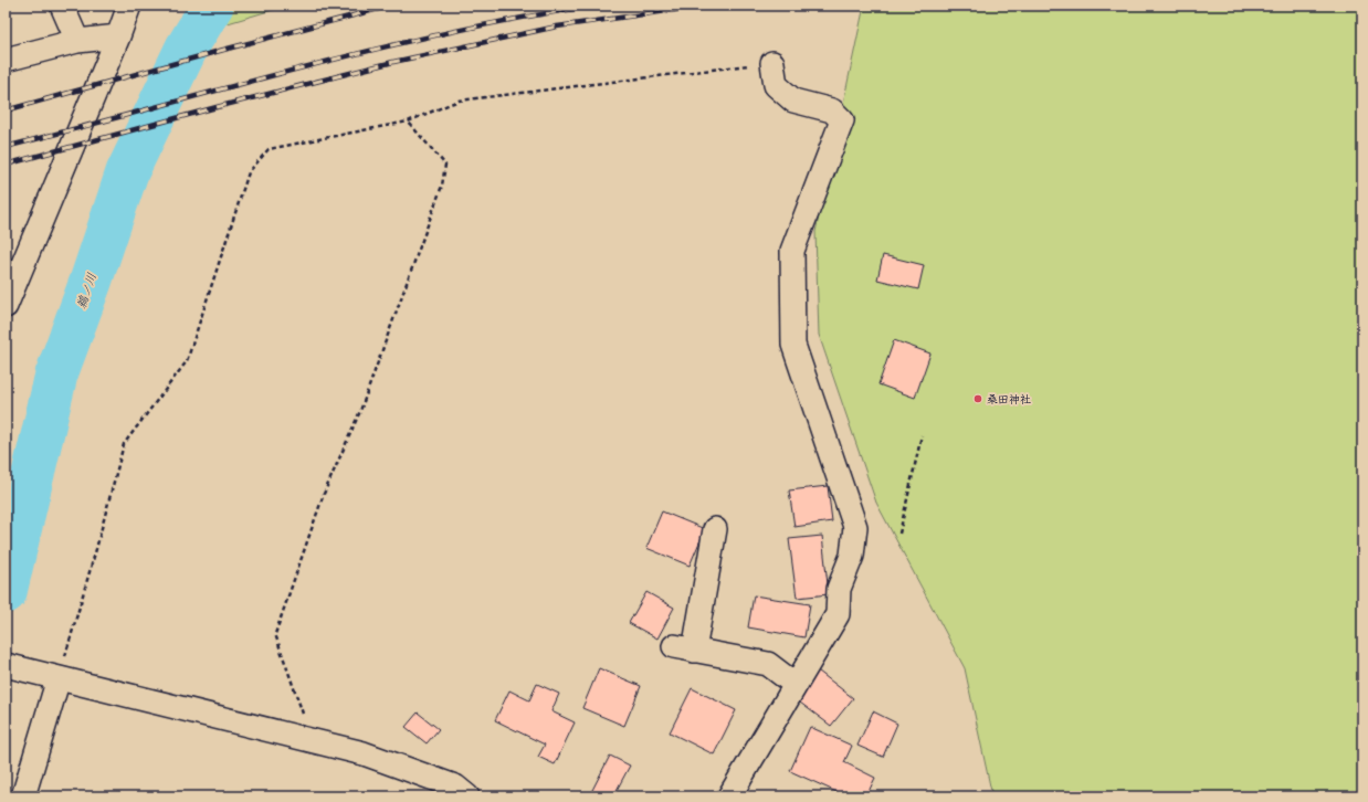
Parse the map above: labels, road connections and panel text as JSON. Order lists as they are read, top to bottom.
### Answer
{
  "water": ["鵜ノ川"],
  "places": ["桑田神社"]
}
